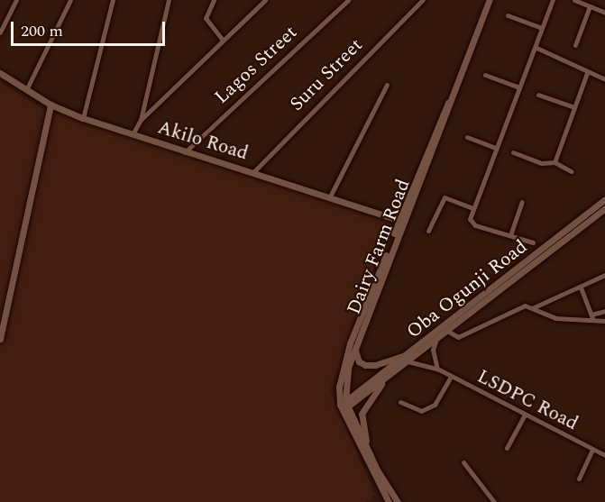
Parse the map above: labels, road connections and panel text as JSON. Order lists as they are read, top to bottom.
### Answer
{
  "streets": {
    "main road": ["Akilo Road", "Dairy Farm Road", "Oba Ogunji Road"],
    "street": ["Lagos Street", "Suru Street", "LSDPC Road"]
  },
  "crossings": [
    ["Lagos Street", "Akilo Road"],
    ["Suru Street", "Akilo Road"],
    ["Akilo Road", "Dairy Farm Road"],
    ["Dairy Farm Road", "Oba Ogunji Road"],
    ["Oba Ogunji Road", "LSDPC Road"]
  ],
  "scale_bar": "200 m"
}
